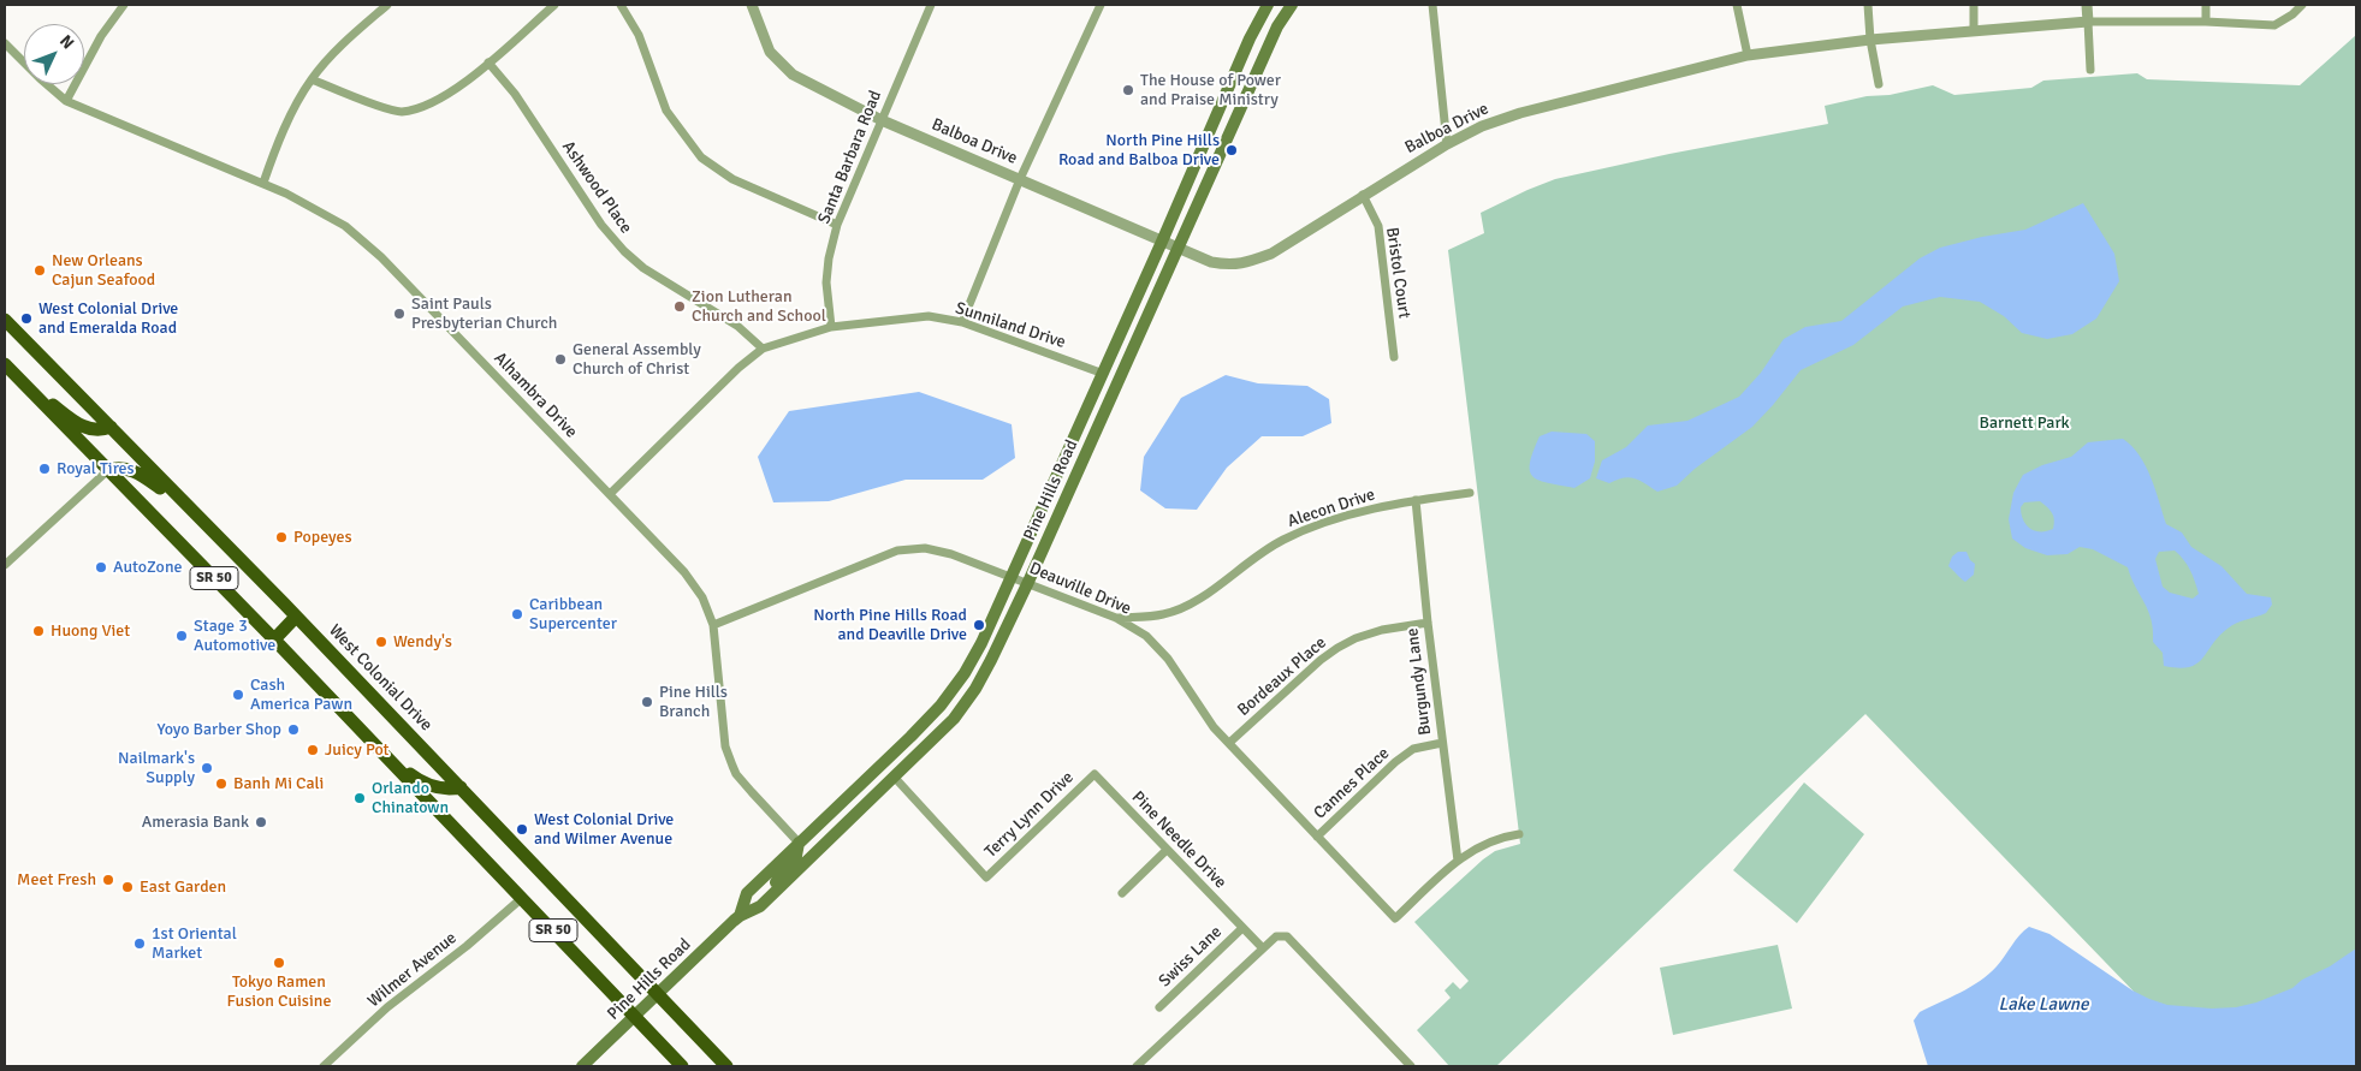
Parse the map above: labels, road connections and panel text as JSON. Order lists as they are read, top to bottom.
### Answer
{
  "streets": {
    "highway": ["SR 50", "West Colonial Drive"],
    "main road": ["Pine Hills Road"],
    "street": [
      "Balboa Drive",
      "Santa Barbara Road",
      "Ashwood Place",
      "Bristol Court",
      "Sunniland Drive",
      "Alhambra Drive",
      "Alecon Drive",
      "Deauville Drive",
      "Bordeaux Place",
      "Burgundy Lane",
      "Cannes Place",
      "Terry Lynn Drive",
      "Pine Needle Drive",
      "Swiss Lane",
      "Wilmer Avenue"
    ]
  },
  "crossings": [
    ["Balboa Drive", "Santa Barbara Road"],
    ["Balboa Drive", "Bristol Court"],
    ["Balboa Drive", "Pine Hills Road"],
    ["Santa Barbara Road", "Sunniland Drive"],
    ["Ashwood Place", "Sunniland Drive"],
    ["Sunniland Drive", "Alhambra Drive"],
    ["Sunniland Drive", "Pine Hills Road"],
    ["Alhambra Drive", "Pine Hills Road"],
    ["Alhambra Drive", "Deauville Drive"],
    ["Pine Hills Road", "SR 50"],
    ["Pine Hills Road", "Deauville Drive"],
    ["Pine Hills Road", "West Colonial Drive"],
    ["Pine Hills Road", "Terry Lynn Drive"],
    ["Alecon Drive", "Deauville Drive"],
    ["Alecon Drive", "Burgundy Lane"],
    ["SR 50", "Wilmer Avenue"],
    ["Deauville Drive", "Bordeaux Place"],
    ["Deauville Drive", "Burgundy Lane"],
    ["Deauville Drive", "Cannes Place"],
    ["Bordeaux Place", "Burgundy Lane"],
    ["Burgundy Lane", "Cannes Place"],
    ["Terry Lynn Drive", "Pine Needle Drive"],
    ["Pine Needle Drive", "Swiss Lane"]
  ],
  "water": ["Lake Lawne"],
  "parks": ["Barnett Park"],
  "places": [
    "The House of Power and Praise Ministry",
    "North Pine Hills Road and Balboa Drive",
    "New Orleans Cajun Seafood",
    "Zion Lutheran Church and School",
    "Saint Pauls Presbyterian Church",
    "West Colonial Drive and Emeralda Road",
    "General Assembly Church of Christ",
    "Royal Tires",
    "Popeyes",
    "AutoZone",
    "Caribbean Supercenter",
    "North Pine Hills Road and Deaville Drive",
    "Huong Viet",
    "Stage 3 Automotive",
    "Wendy's",
    "Cash America Pawn",
    "Pine Hills Branch",
    "Yoyo Barber Shop",
    "Juicy Pot",
    "Nailmark's Supply",
    "Banh Mi Cali",
    "Orlando Chinatown",
    "Amerasia Bank",
    "West Colonial Drive and Wilmer Avenue",
    "Meet Fresh",
    "East Garden",
    "1st Oriental Market",
    "Tokyo Ramen Fusion Cuisine"
  ],
  "north": "top right"
}
